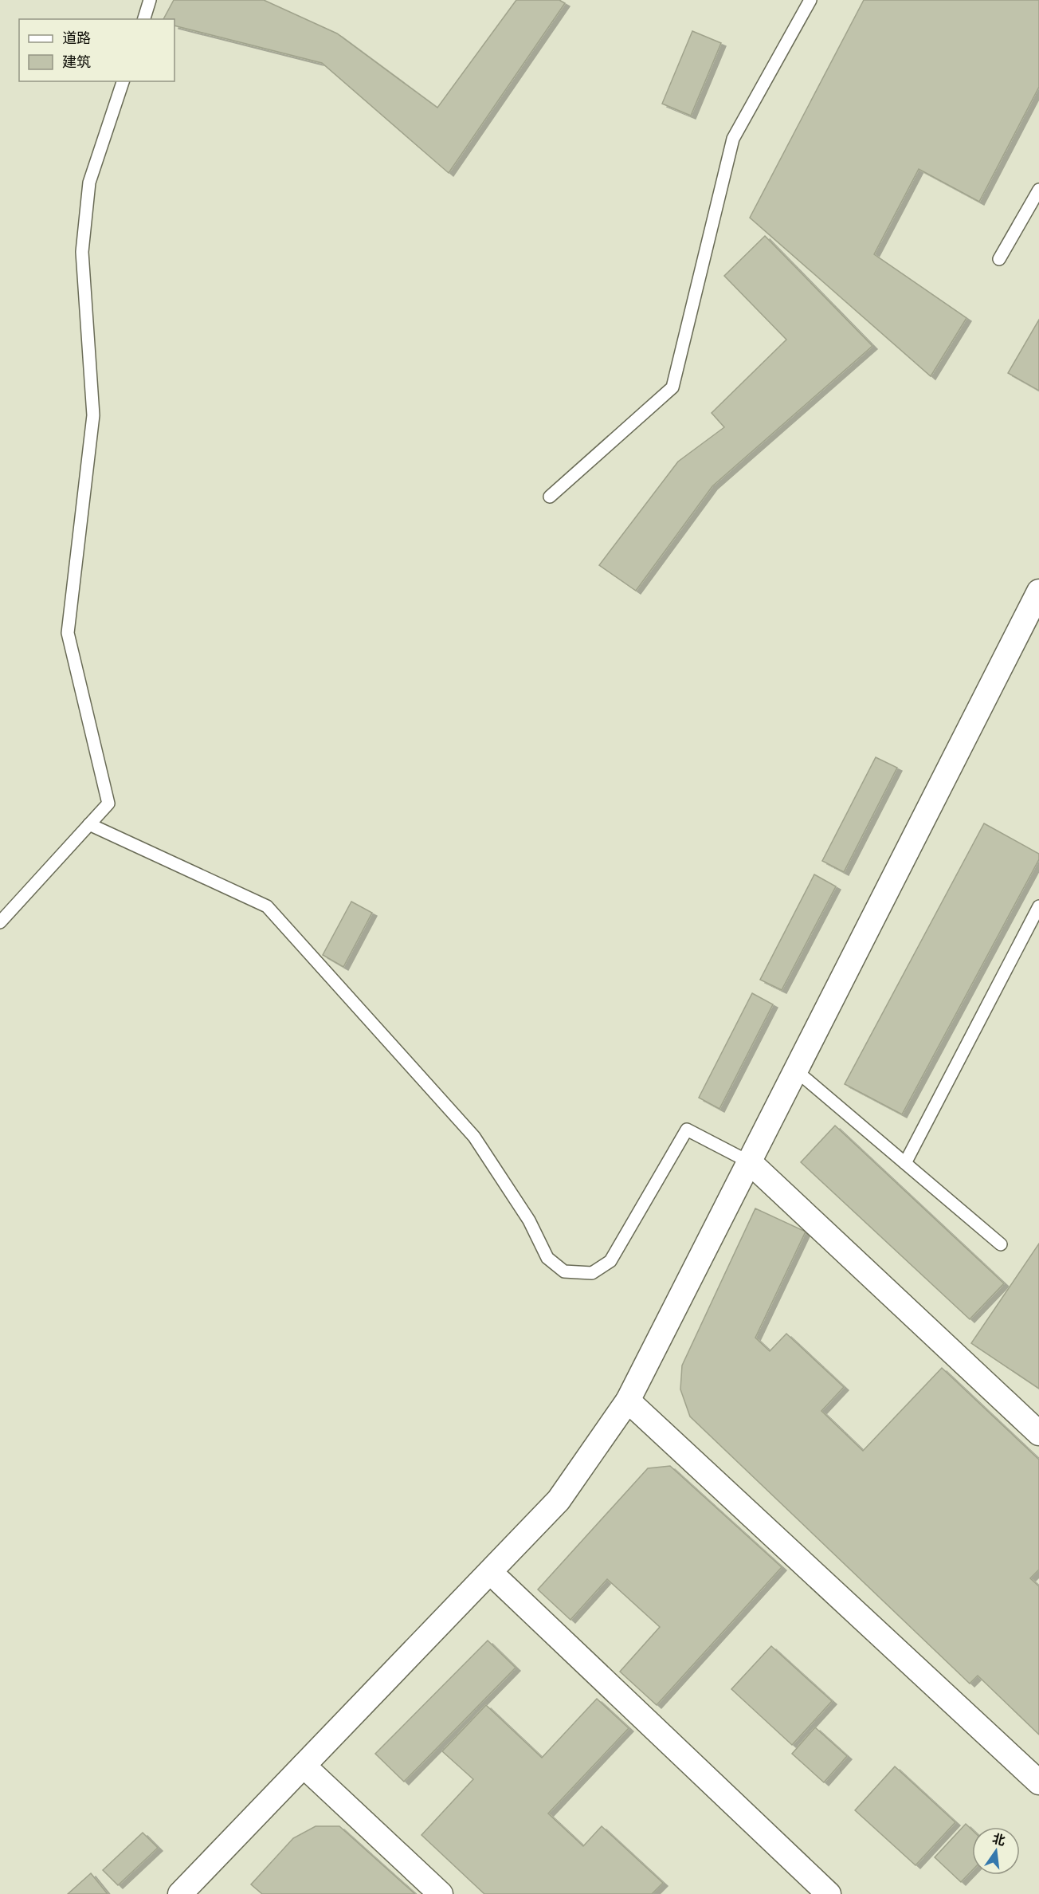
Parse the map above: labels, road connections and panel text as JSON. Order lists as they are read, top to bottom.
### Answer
{
  "legend": ["道路", "建筑"],
  "north": "top"
}
